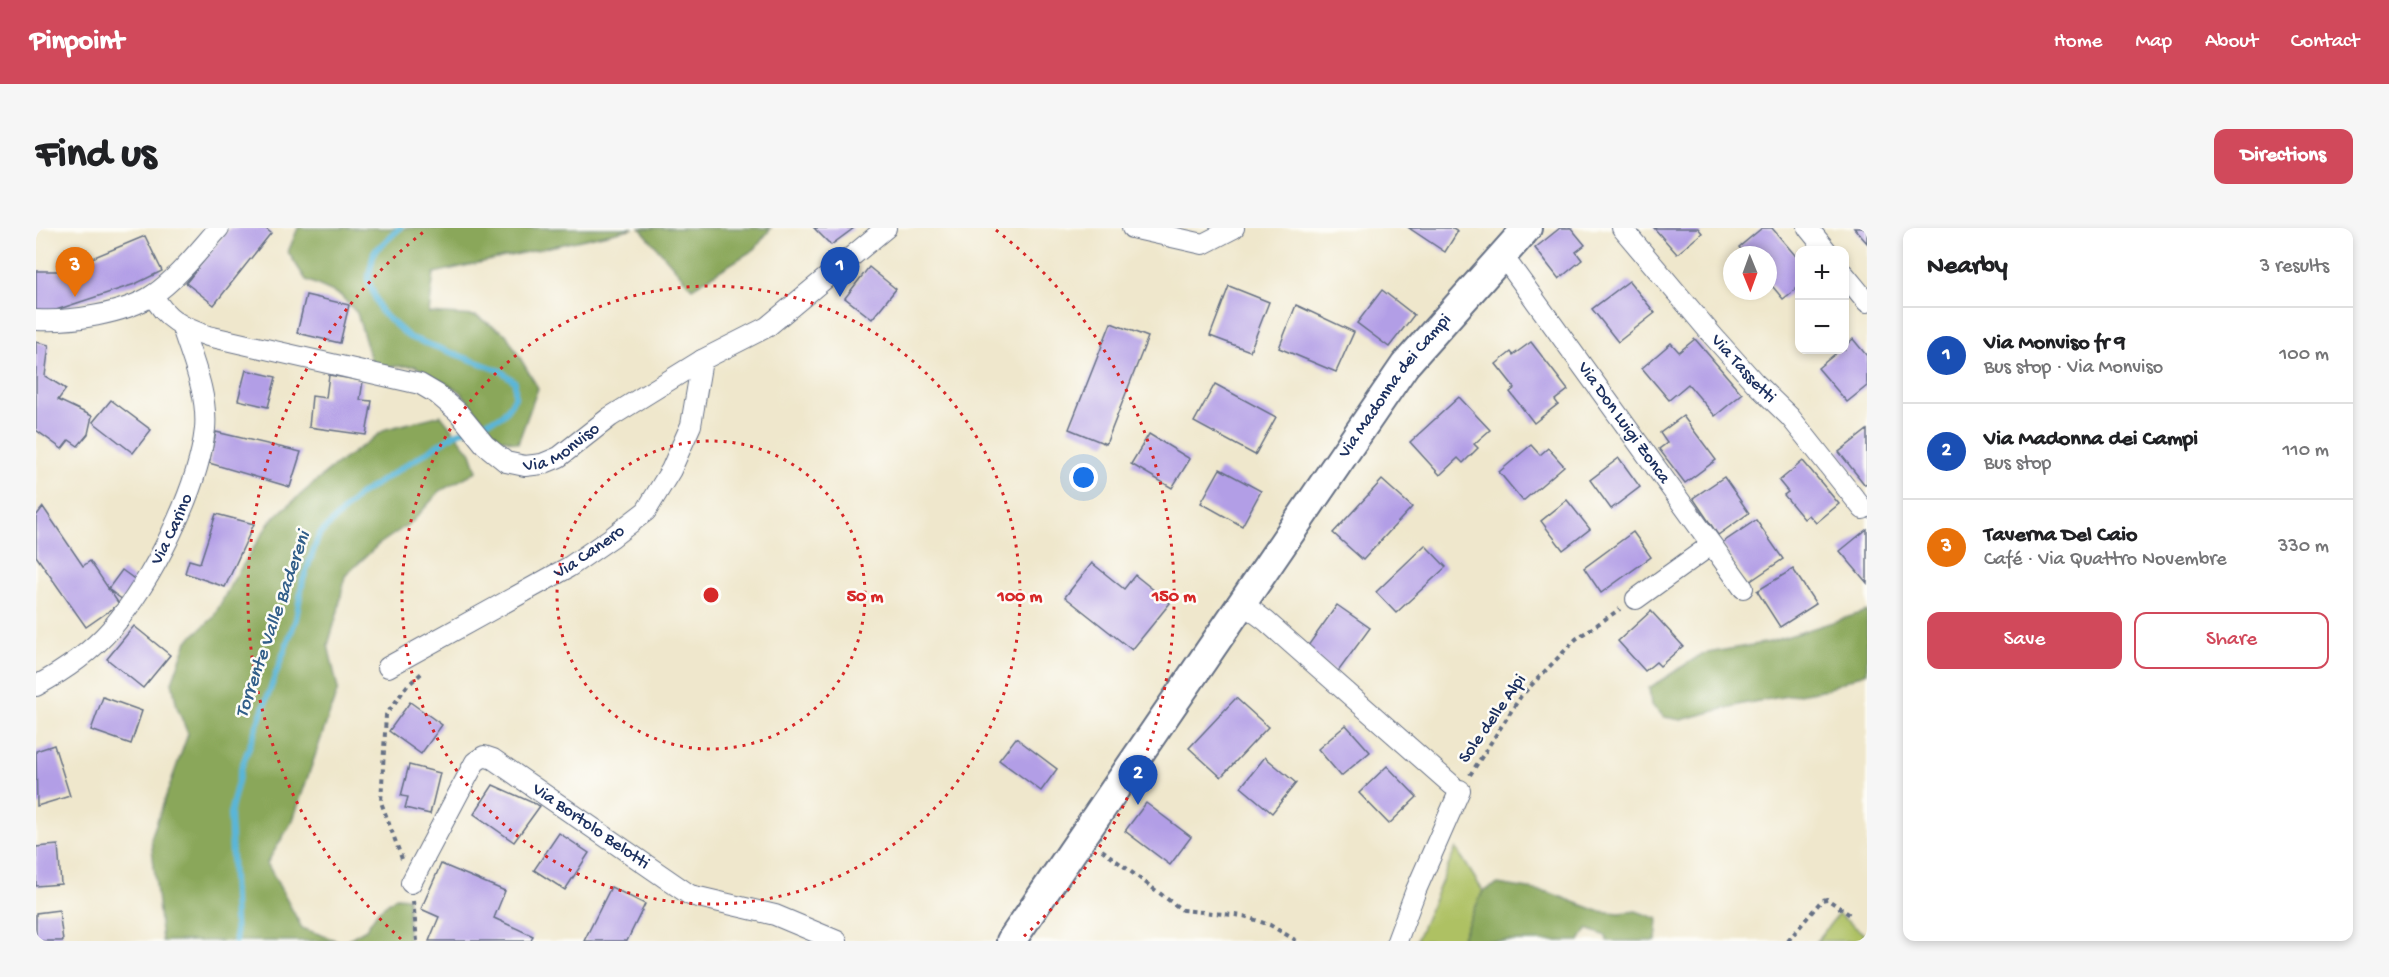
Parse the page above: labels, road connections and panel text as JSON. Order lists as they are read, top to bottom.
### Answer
{
  "streets": {
    "street": [
      "Via Tassetti",
      "Via Madonna dei Campi",
      "Via Don Luigi Zonca",
      "Via Monviso",
      "Via Carino",
      "Via Canero",
      "Via Bortolo Belotti"
    ],
    "path": ["Sole delle Alpi"]
  },
  "crossings": [
    ["Via Madonna dei Campi", "Via Don Luigi Zonca"],
    ["Via Monviso", "Via Carino"],
    ["Via Monviso", "Via Canero"]
  ],
  "water": ["Torrente Valle Badereni"],
  "north": "bottom",
  "page": {
    "header": "Pinpoint",
    "nav": [
      "Home",
      "Map",
      "About",
      "Contact"
    ],
    "buttons": [
      "Directions",
      ["Save", "Share"]
    ],
    "title": "Find us",
    "heading": ["Nearby", "3 results"],
    "map_buttons": ["+", "−"],
    "pins": ["1", "3", "2"],
    "list": [
      {
        "mark": "1",
        "name": "Via Monviso fr 9",
        "note": "Bus stop · Via Monviso",
        "value": "100 m"
      },
      {
        "mark": "2",
        "name": "Via Madonna dei Campi",
        "note": "Bus stop",
        "value": "110 m"
      },
      {
        "mark": "3",
        "name": "Taverna Del Caio",
        "note": "Café · Via Quattro Novembre",
        "value": "330 m"
      }
    ]
  },
  "rings": ["50 m", "100 m", "150 m"]
}
